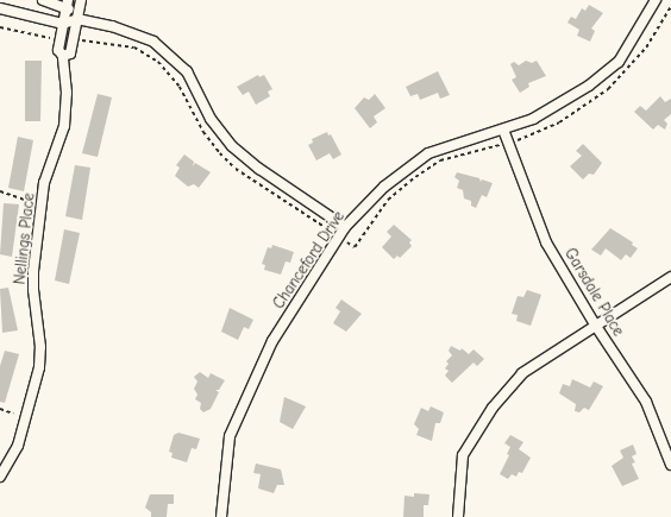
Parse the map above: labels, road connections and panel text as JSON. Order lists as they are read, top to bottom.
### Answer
{
  "streets": {
    "street": ["Nellings Place", "Chanceford Drive", "Garsdale Place"]
  },
  "crossings": [
    ["Chanceford Drive", "Garsdale Place"]
  ]
}
